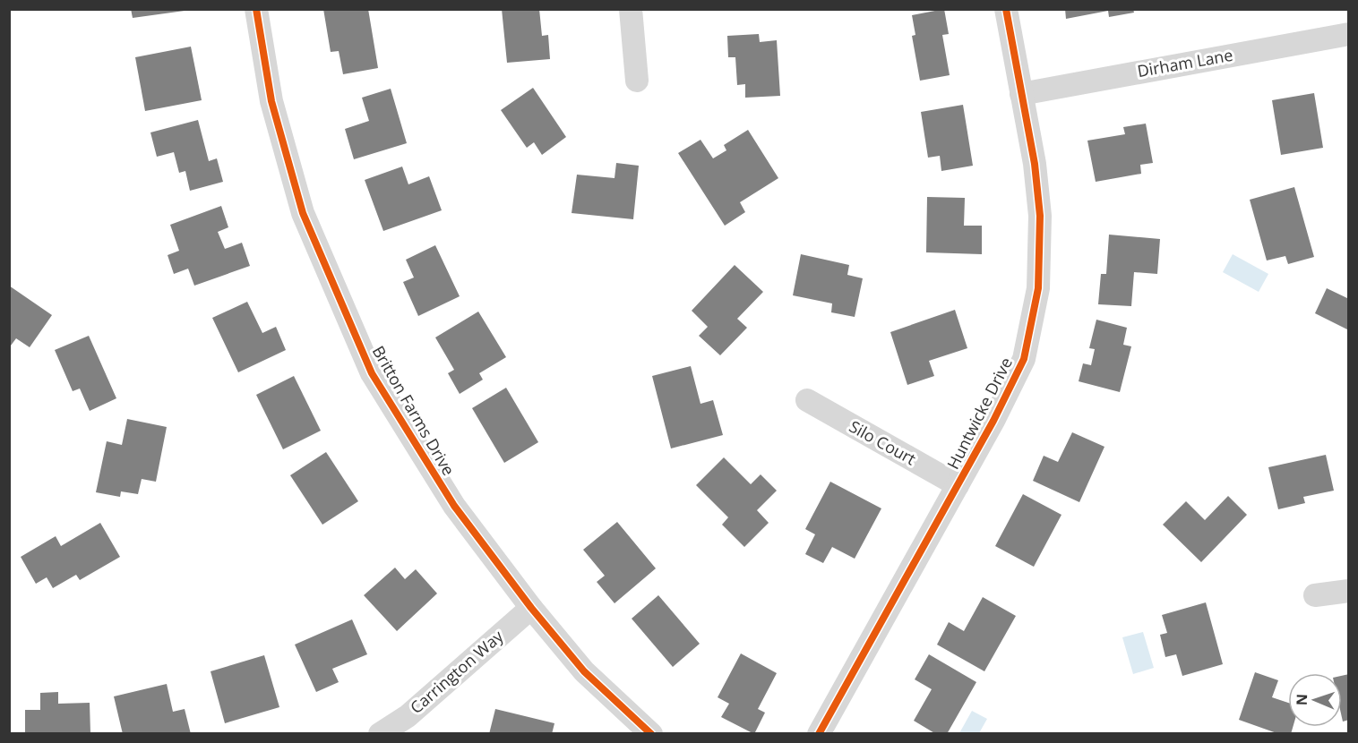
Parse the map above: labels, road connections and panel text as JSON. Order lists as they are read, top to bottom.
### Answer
{
  "streets": {
    "street": [
      "Dirham Lane",
      "Britton Farms Drive",
      "Huntwicke Drive",
      "Silo Court",
      "Carrington Way"
    ]
  },
  "crossings": [
    ["Dirham Lane", "Huntwicke Drive"],
    ["Britton Farms Drive", "Carrington Way"],
    ["Huntwicke Drive", "Silo Court"]
  ],
  "north": "left"
}
